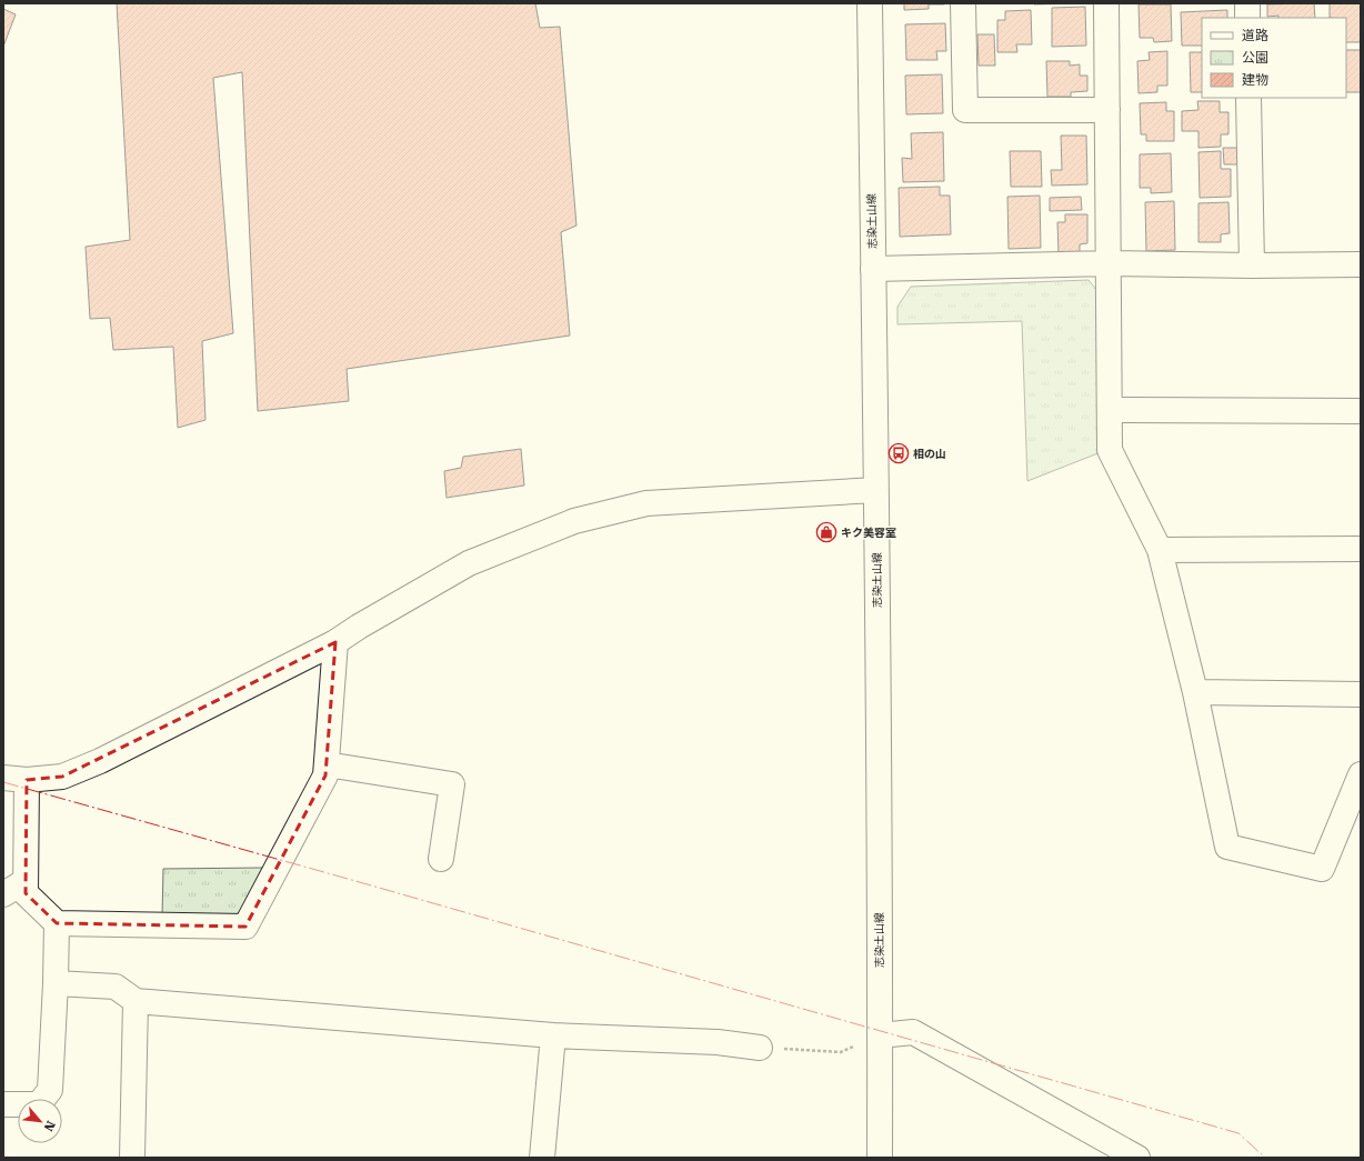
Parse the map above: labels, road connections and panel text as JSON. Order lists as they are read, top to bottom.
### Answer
{
  "streets": {
    "street": ["志染土山線"]
  },
  "places": {
    "bus stop": ["相の山"],
    "shop": ["キク美容室"]
  },
  "legend": ["道路", "公園", "建物"],
  "north": "bottom right"
}
